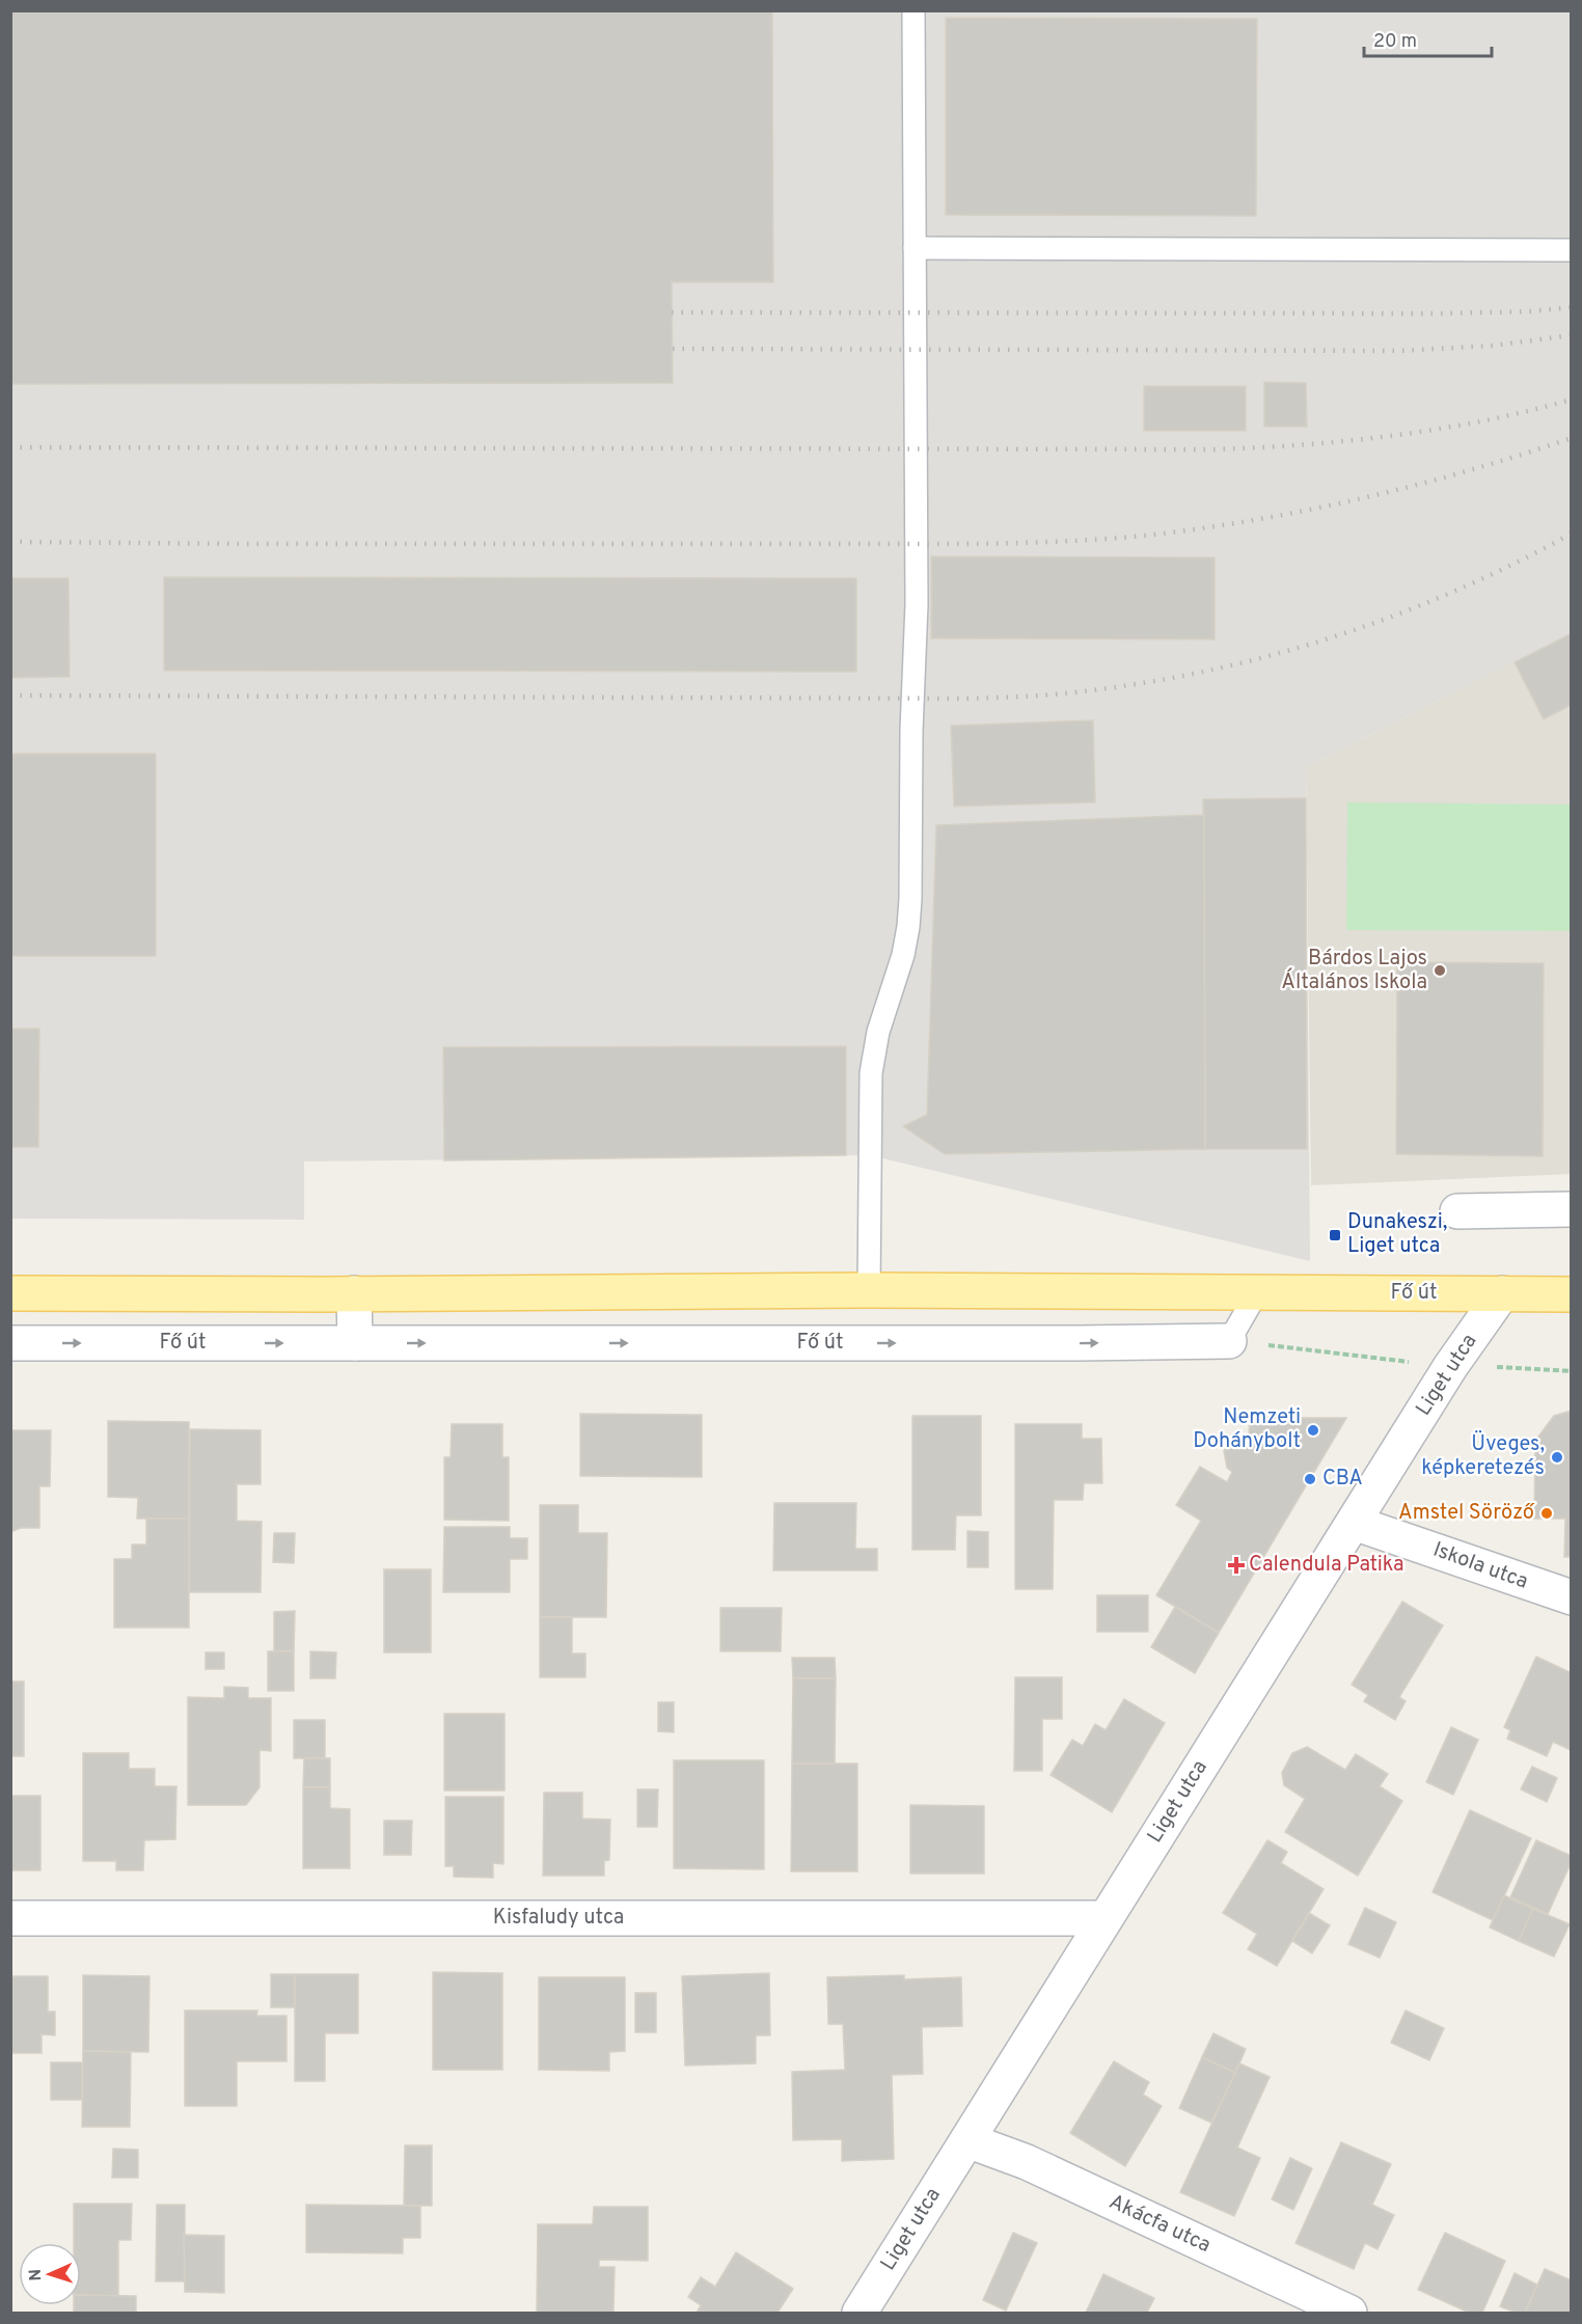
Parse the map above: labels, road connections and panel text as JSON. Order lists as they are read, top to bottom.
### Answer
{
  "streets": {
    "main road": ["Fő út"],
    "street": [
      "Liget utca",
      "Iskola utca",
      "Kisfaludy utca",
      "Akácfa utca"
    ]
  },
  "crossings": [
    ["Fő út", "Liget utca"],
    ["Liget utca", "Iskola utca"],
    ["Liget utca", "Kisfaludy utca"],
    ["Liget utca", "Akácfa utca"]
  ],
  "places": {
    "other": [
      "Bárdos Lajos Általános Iskola",
      "Nemzeti Dohánybolt",
      "Üveges, képkeretezés",
      "CBA",
      "Amstel Söröző"
    ],
    "transit": ["Dunakeszi, Liget utca"],
    "health": ["Calendula Patika"]
  },
  "scale_bar": "20 m",
  "north": "left"
}
